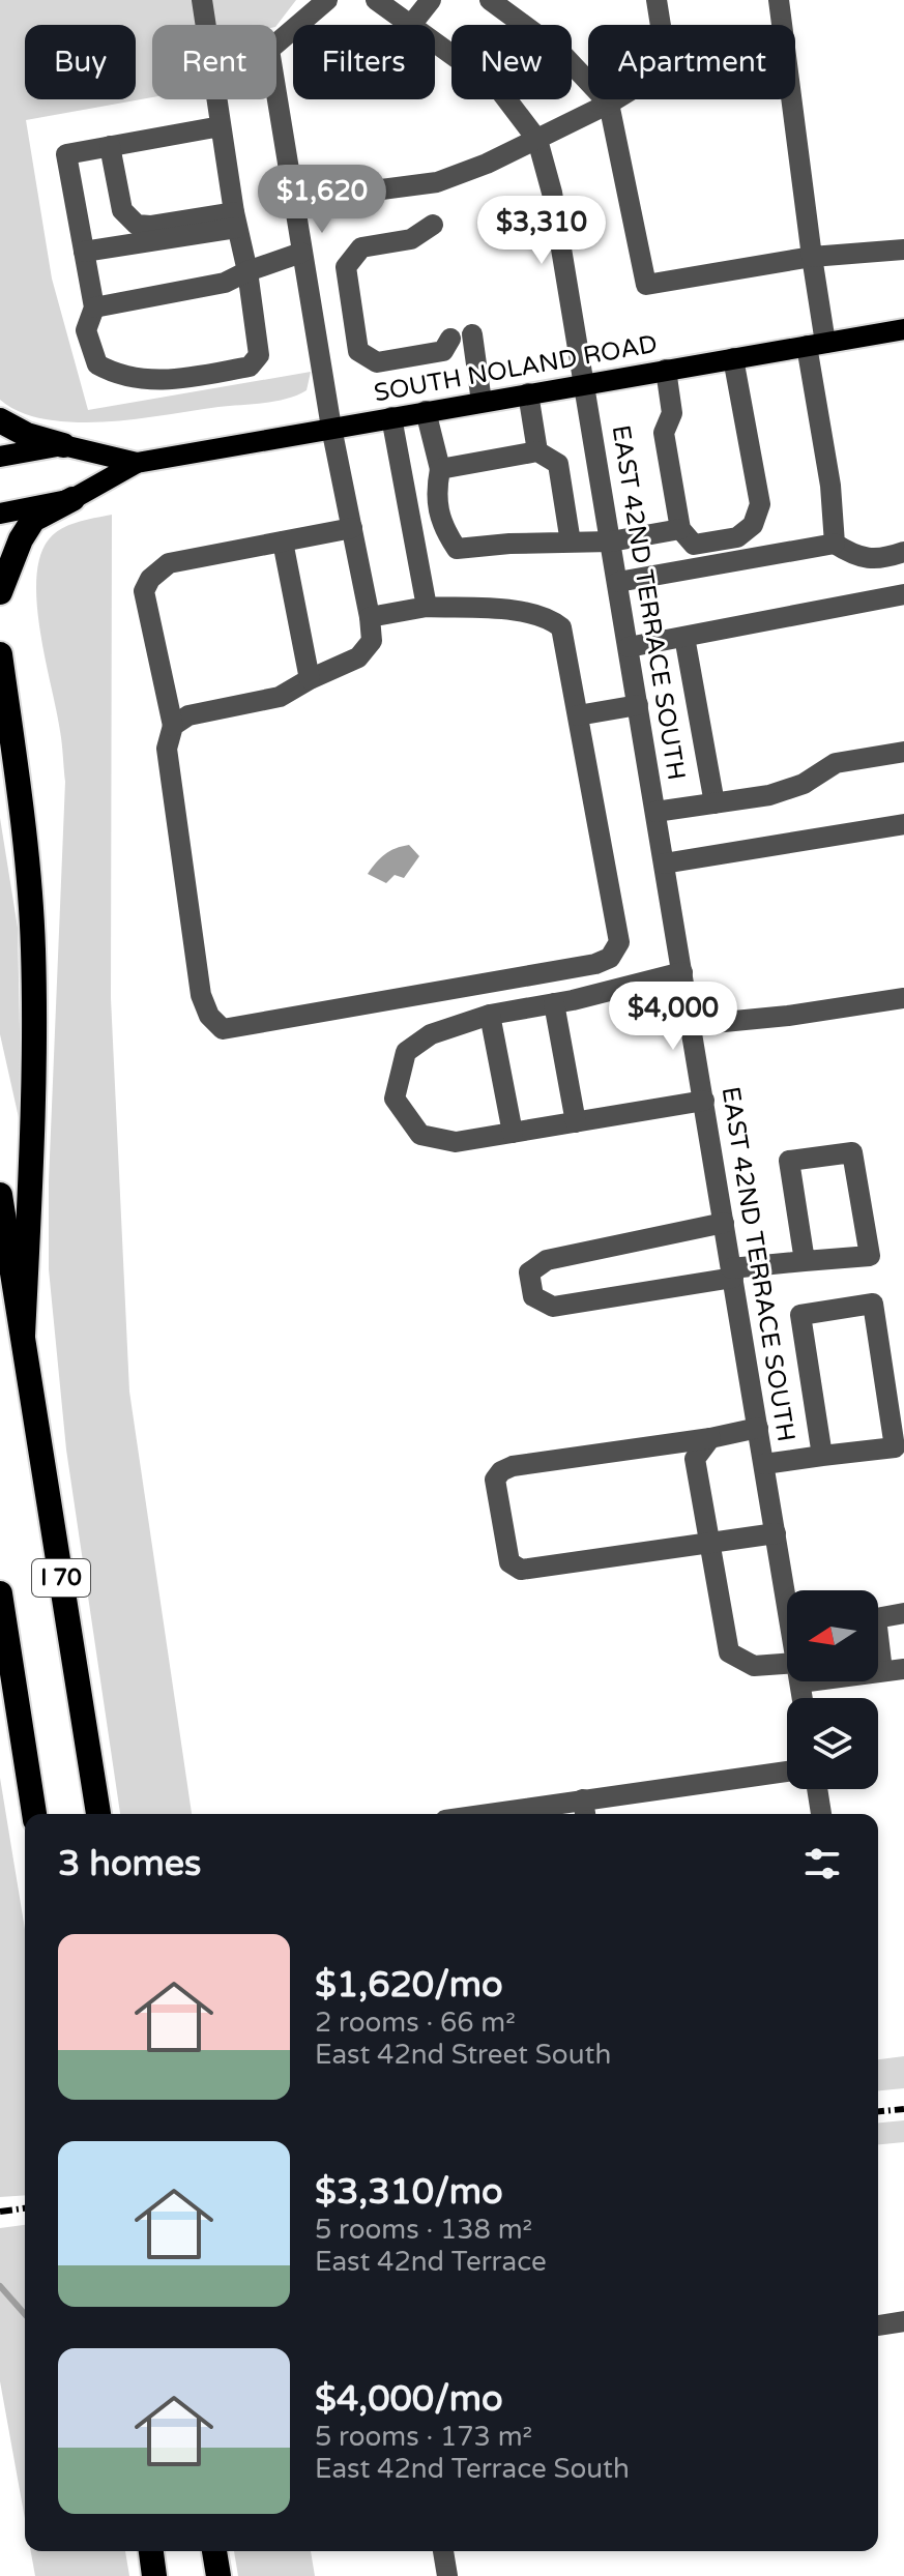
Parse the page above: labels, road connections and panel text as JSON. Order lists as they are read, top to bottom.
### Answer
{
  "streets": {
    "highway": ["I 70"],
    "main road": ["SOUTH NOLAND ROAD"],
    "street": ["EAST 42ND TERRACE SOUTH"]
  },
  "crossings": [
    ["SOUTH NOLAND ROAD", "EAST 42ND TERRACE SOUTH"]
  ],
  "north": "left",
  "page": {
    "chip": [
      "Buy",
      "Rent",
      "Filters",
      "New",
      "Apartment"
    ],
    "price": ["$1,620", "$3,310", "$4,000"],
    "heading": "3 homes",
    "list": [
      {
        "name": "$1,620/mo",
        "note": "2 rooms · 66 m² · East 42nd Street South"
      },
      {
        "name": "$3,310/mo",
        "note": "5 rooms · 138 m² · East 42nd Terrace"
      },
      {
        "name": "$4,000/mo",
        "note": "5 rooms · 173 m² · East 42nd Terrace South"
      }
    ]
  }
}
